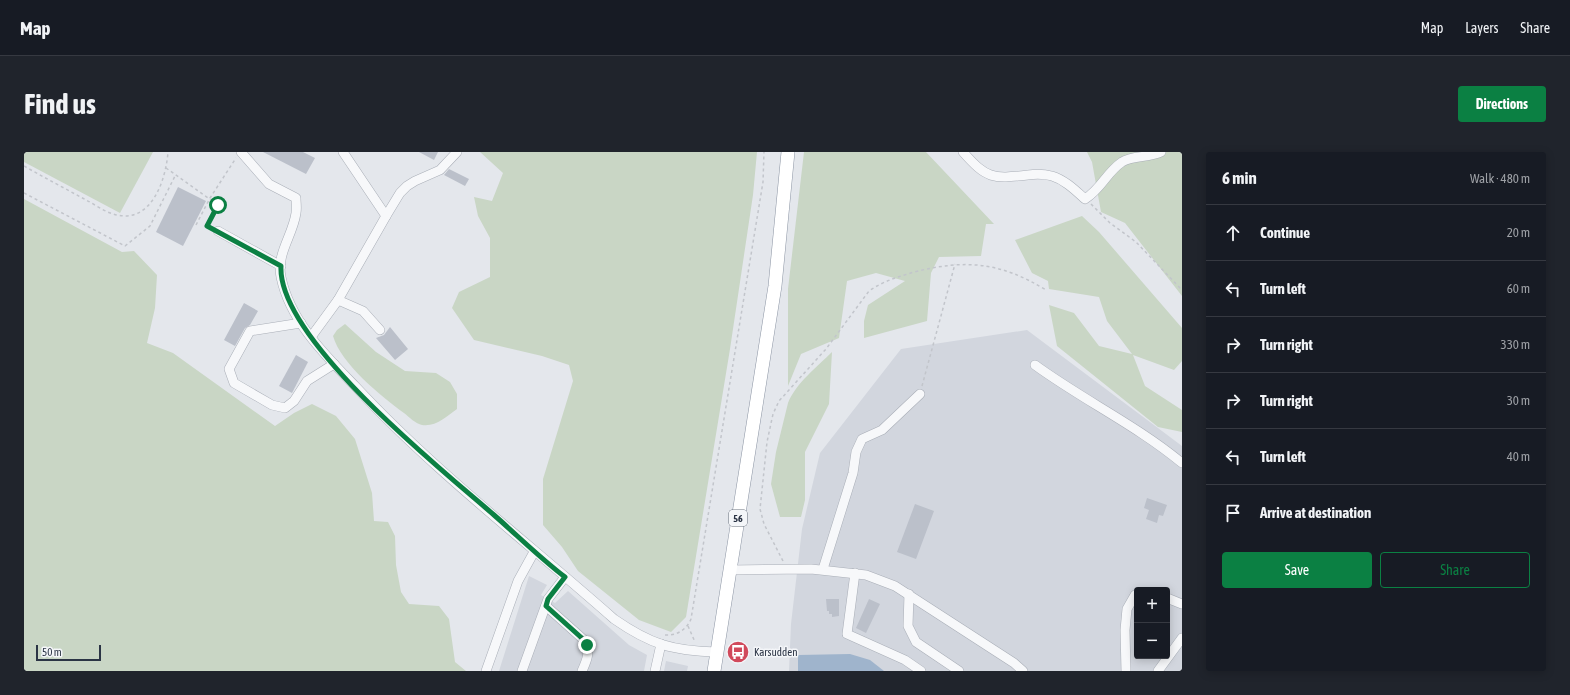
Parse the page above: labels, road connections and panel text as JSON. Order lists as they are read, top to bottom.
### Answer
{
  "streets": {
    "highway": ["56"]
  },
  "places": {
    "bus stop": ["Karsudden"]
  },
  "scale_bar": "50 m",
  "page": {
    "header": "Map",
    "nav": ["Map", "Layers", "Share"],
    "buttons": [
      "Directions",
      ["Save", "Share"]
    ],
    "title": "Find us",
    "heading": ["6 min", "Walk · 480 m"],
    "list": [
      ["Continue", "20 m"],
      ["Turn left", "60 m"],
      ["Turn right", "330 m"],
      ["Turn right", "30 m"],
      ["Turn left", "40 m"],
      "Arrive at destination"
    ],
    "map_buttons": ["+", "−"],
    "scale": "50 m"
  }
}
